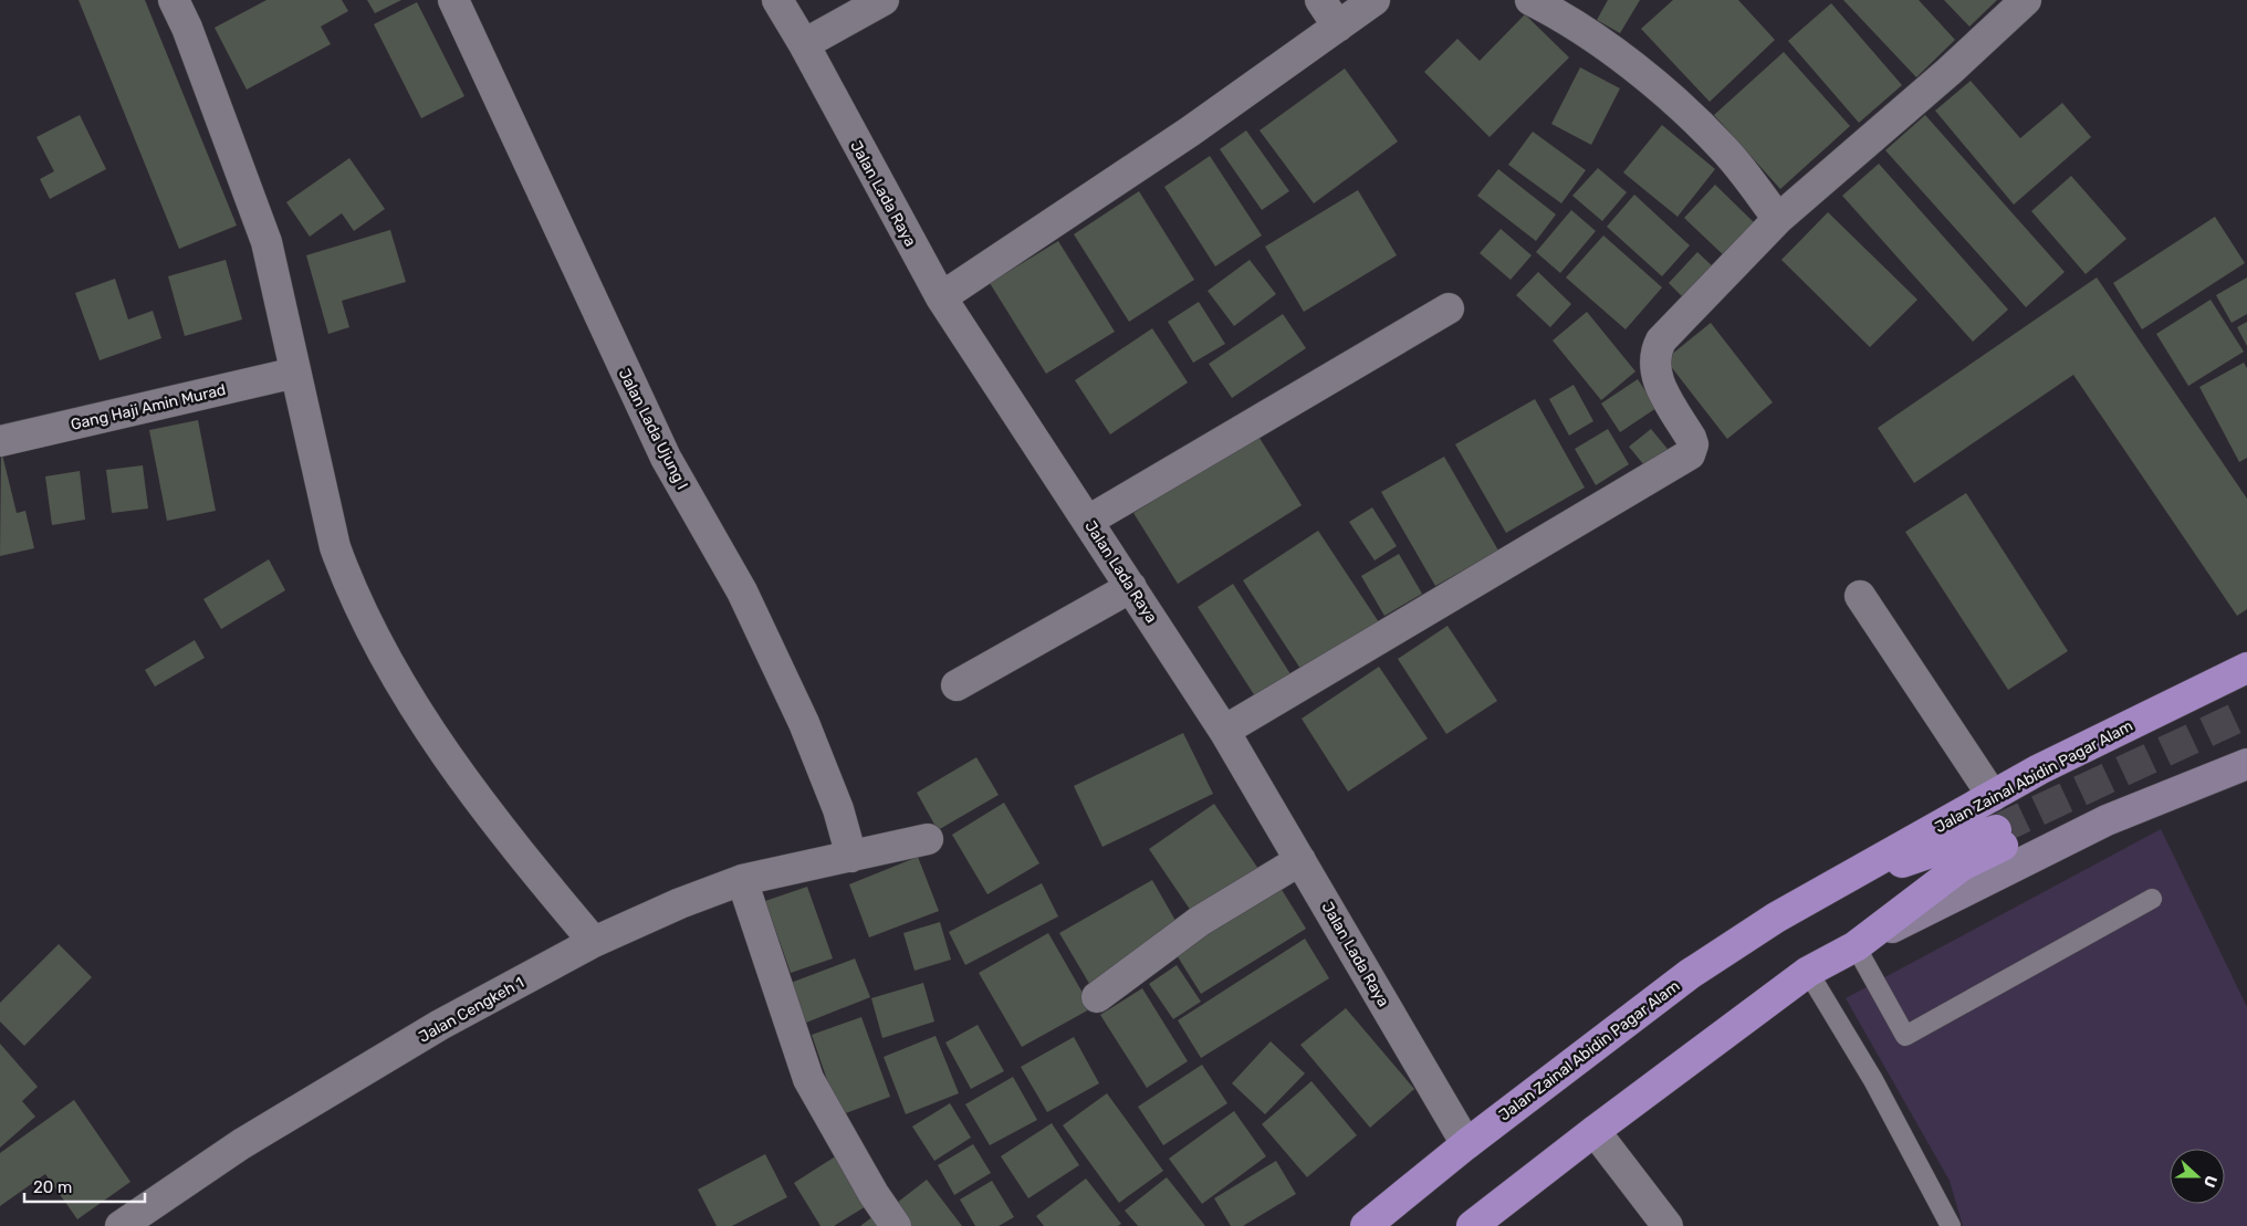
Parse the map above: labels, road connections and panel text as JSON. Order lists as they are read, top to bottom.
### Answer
{
  "streets": {
    "highway": ["Jalan Zainal Abidin Pagar Alam"],
    "street": [
      "Jalan Lada Raya",
      "Gang Haji Amin Murad",
      "Jalan Lada Ujung I",
      "Jalan Cengkeh 1"
    ]
  },
  "crossings": [
    ["Jalan Lada Raya", "Jalan Zainal Abidin Pagar Alam"],
    ["Jalan Lada Ujung I", "Jalan Cengkeh 1"]
  ],
  "scale_bar": "20 m",
  "north": "right"
}
